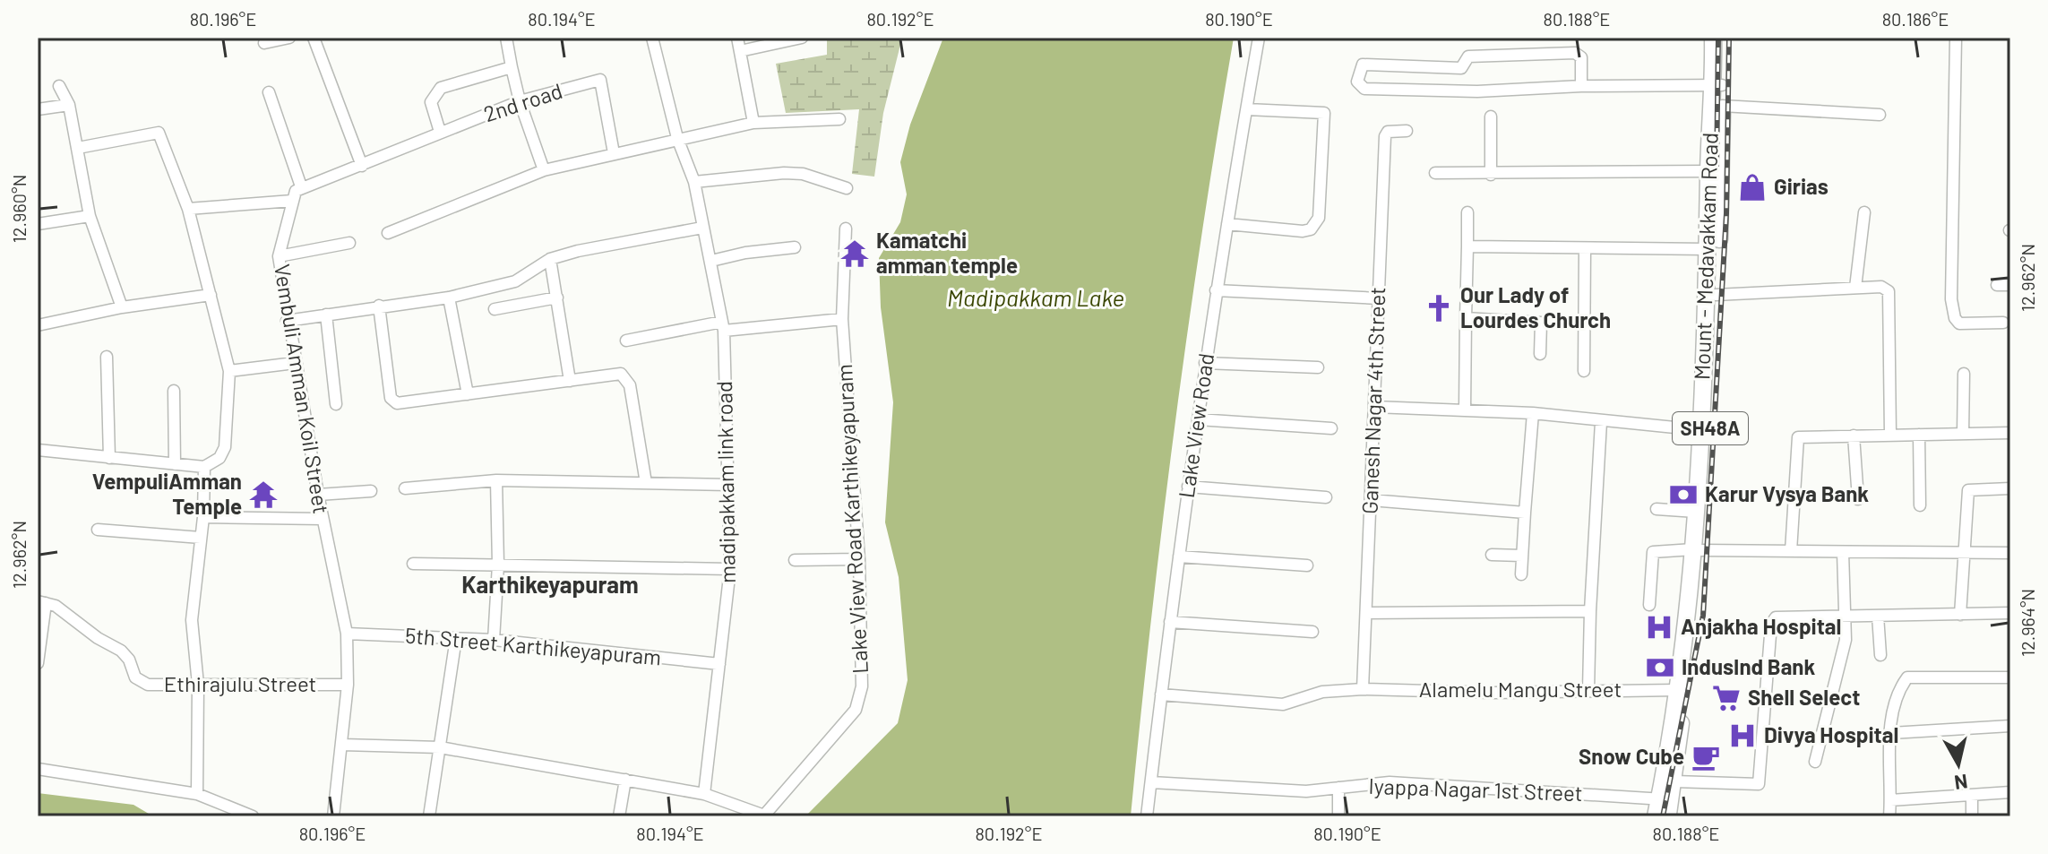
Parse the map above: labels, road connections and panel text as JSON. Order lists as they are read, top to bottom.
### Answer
{
  "streets": {
    "main road": ["Mount - Medavakkam Road", "SH48A"],
    "street": [
      "2nd road",
      "Vembuli Amman Koil Street",
      "Ganesh Nagar 4th Street",
      "Lake View Road",
      "madipakkam link road",
      "Lake View Road Karthikeyapuram",
      "5th Street Karthikeyapuram",
      "Ethirajulu Street",
      "Alamelu Mangu Street",
      "Iyappa Nagar 1st Street"
    ]
  },
  "crossings": [
    ["Mount - Medavakkam Road", "Alamelu Mangu Street"],
    ["Mount - Medavakkam Road", "Iyappa Nagar 1st Street"],
    ["Vembuli Amman Koil Street", "5th Street Karthikeyapuram"],
    ["Vembuli Amman Koil Street", "Ethirajulu Street"],
    ["Ganesh Nagar 4th Street", "Alamelu Mangu Street"],
    ["Lake View Road", "Alamelu Mangu Street"],
    ["Lake View Road", "Iyappa Nagar 1st Street"],
    ["madipakkam link road", "5th Street Karthikeyapuram"]
  ],
  "districts": ["Karthikeyapuram"],
  "water": ["Madipakkam Lake"],
  "places": {
    "shop": ["Girias"],
    "temple": ["Kamatchi amman temple", "VempuliAmman Temple"],
    "church": ["Our Lady of Lourdes Church"],
    "bank": ["Karur Vysya Bank", "IndusInd Bank"],
    "hospital": ["Anjakha Hospital", "Divya Hospital"],
    "supermarket": ["Shell Select"],
    "cafe": ["Snow Cube"]
  },
  "north": "bottom",
  "coordinates": [
    "80.196°E",
    "80.194°E",
    "80.192°E",
    "80.190°E",
    "80.188°E",
    "80.186°E",
    "12.960°N",
    "12.962°N",
    "12.964°N"
  ]
}
